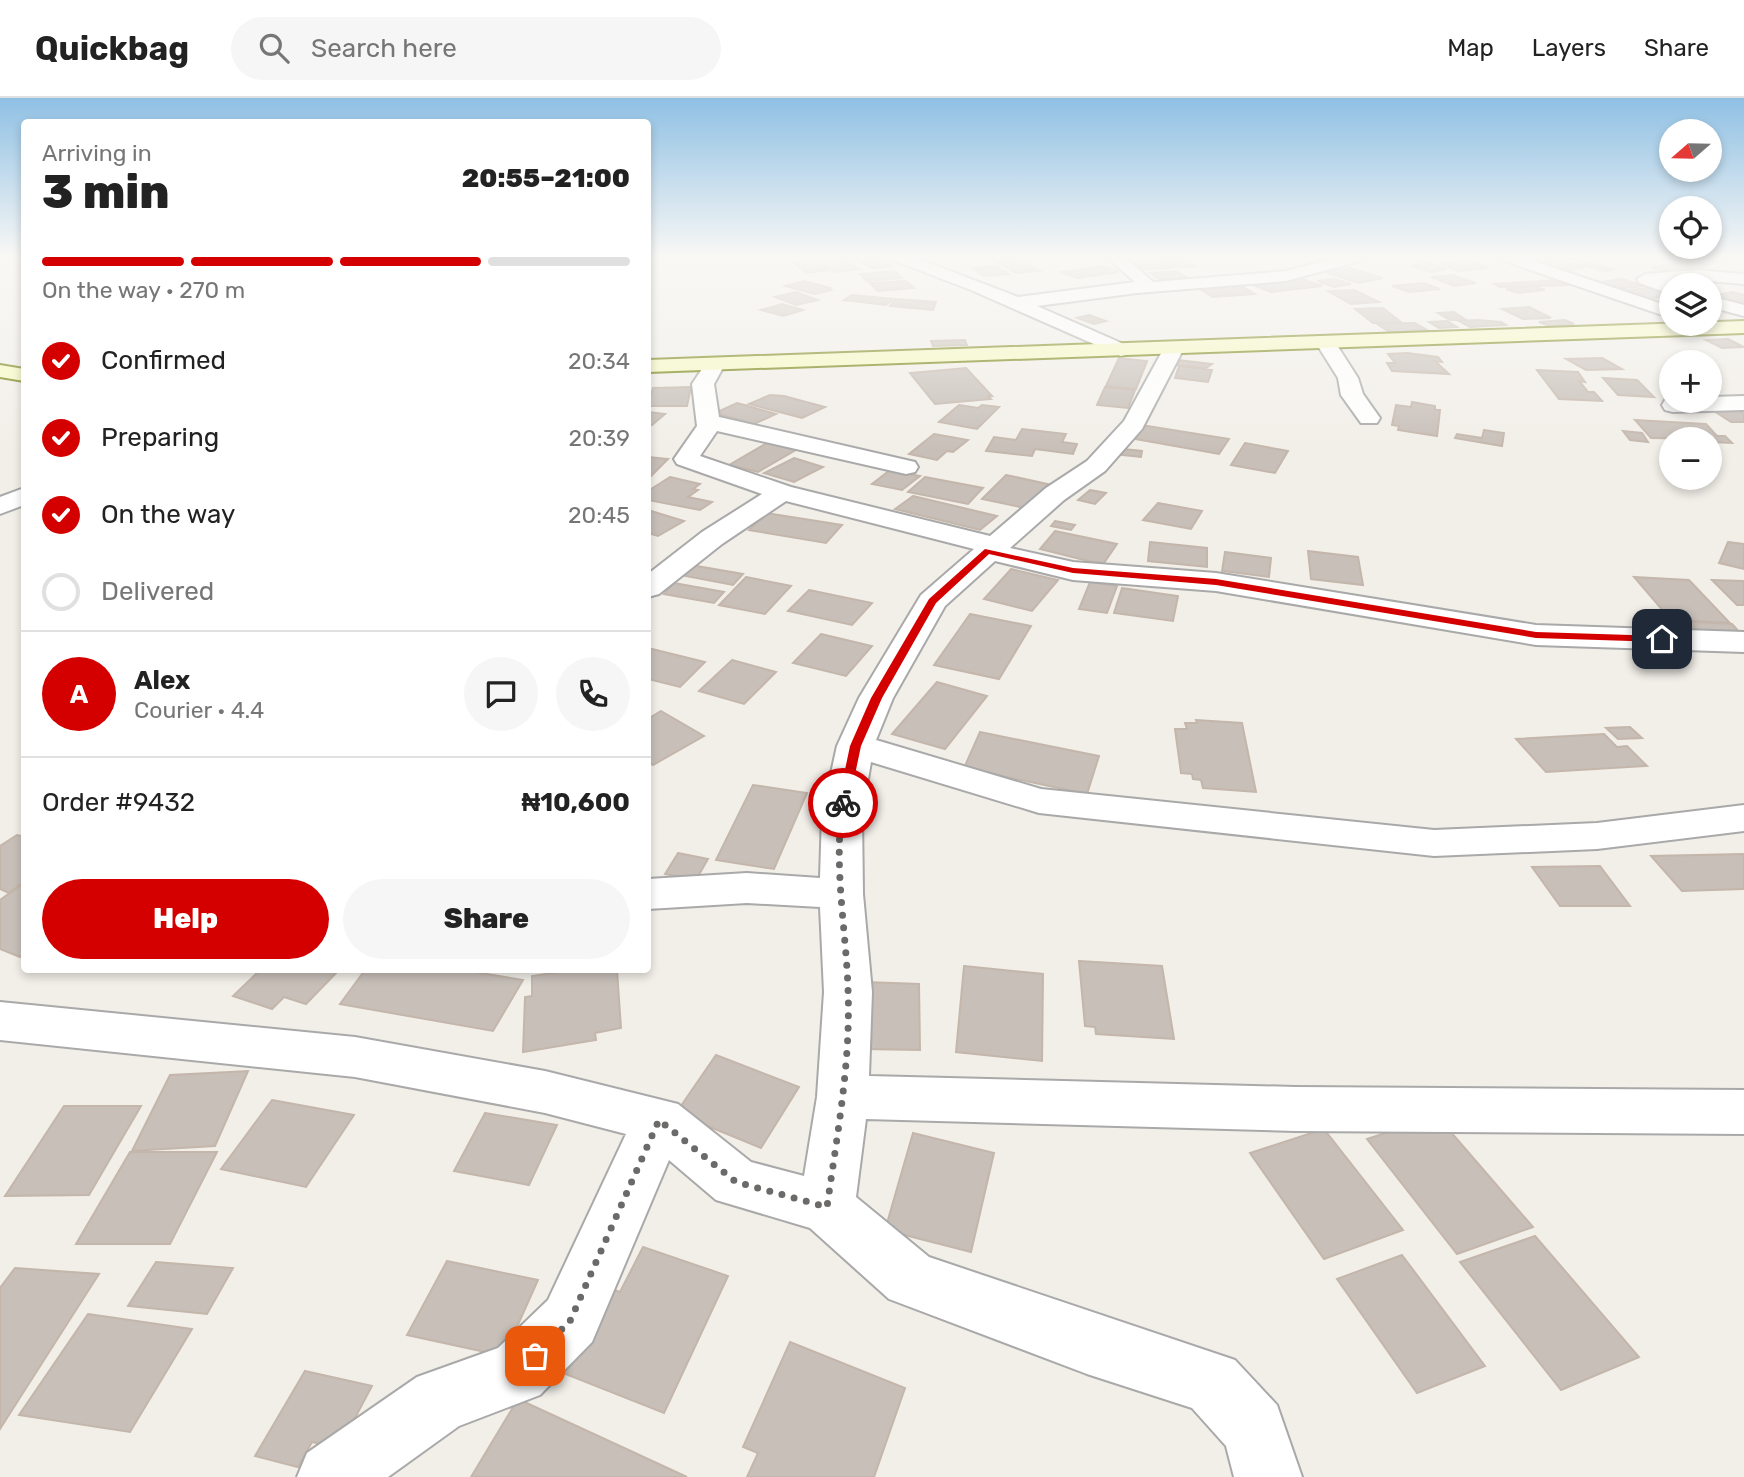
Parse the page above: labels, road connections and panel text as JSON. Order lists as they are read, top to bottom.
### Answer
{
  "north": "left",
  "page": {
    "header": "Quickbag",
    "search": "Search here",
    "nav": ["Map", "Layers", "Share"],
    "map_buttons": ["+", "−"],
    "heading": ["3 min", "Arriving in", "20:55–21:00"],
    "panel": [
      "Alex",
      "Courier · 4.4",
      "Order #9432",
      "₦10,600"
    ],
    "bar": "On the way · 270 m",
    "list": [
      ["Confirmed", "20:34"],
      ["Preparing", "20:39"],
      ["On the way", "20:45"],
      "Delivered"
    ],
    "round": "A",
    "buttons": ["Help", "Share"]
  }
}
